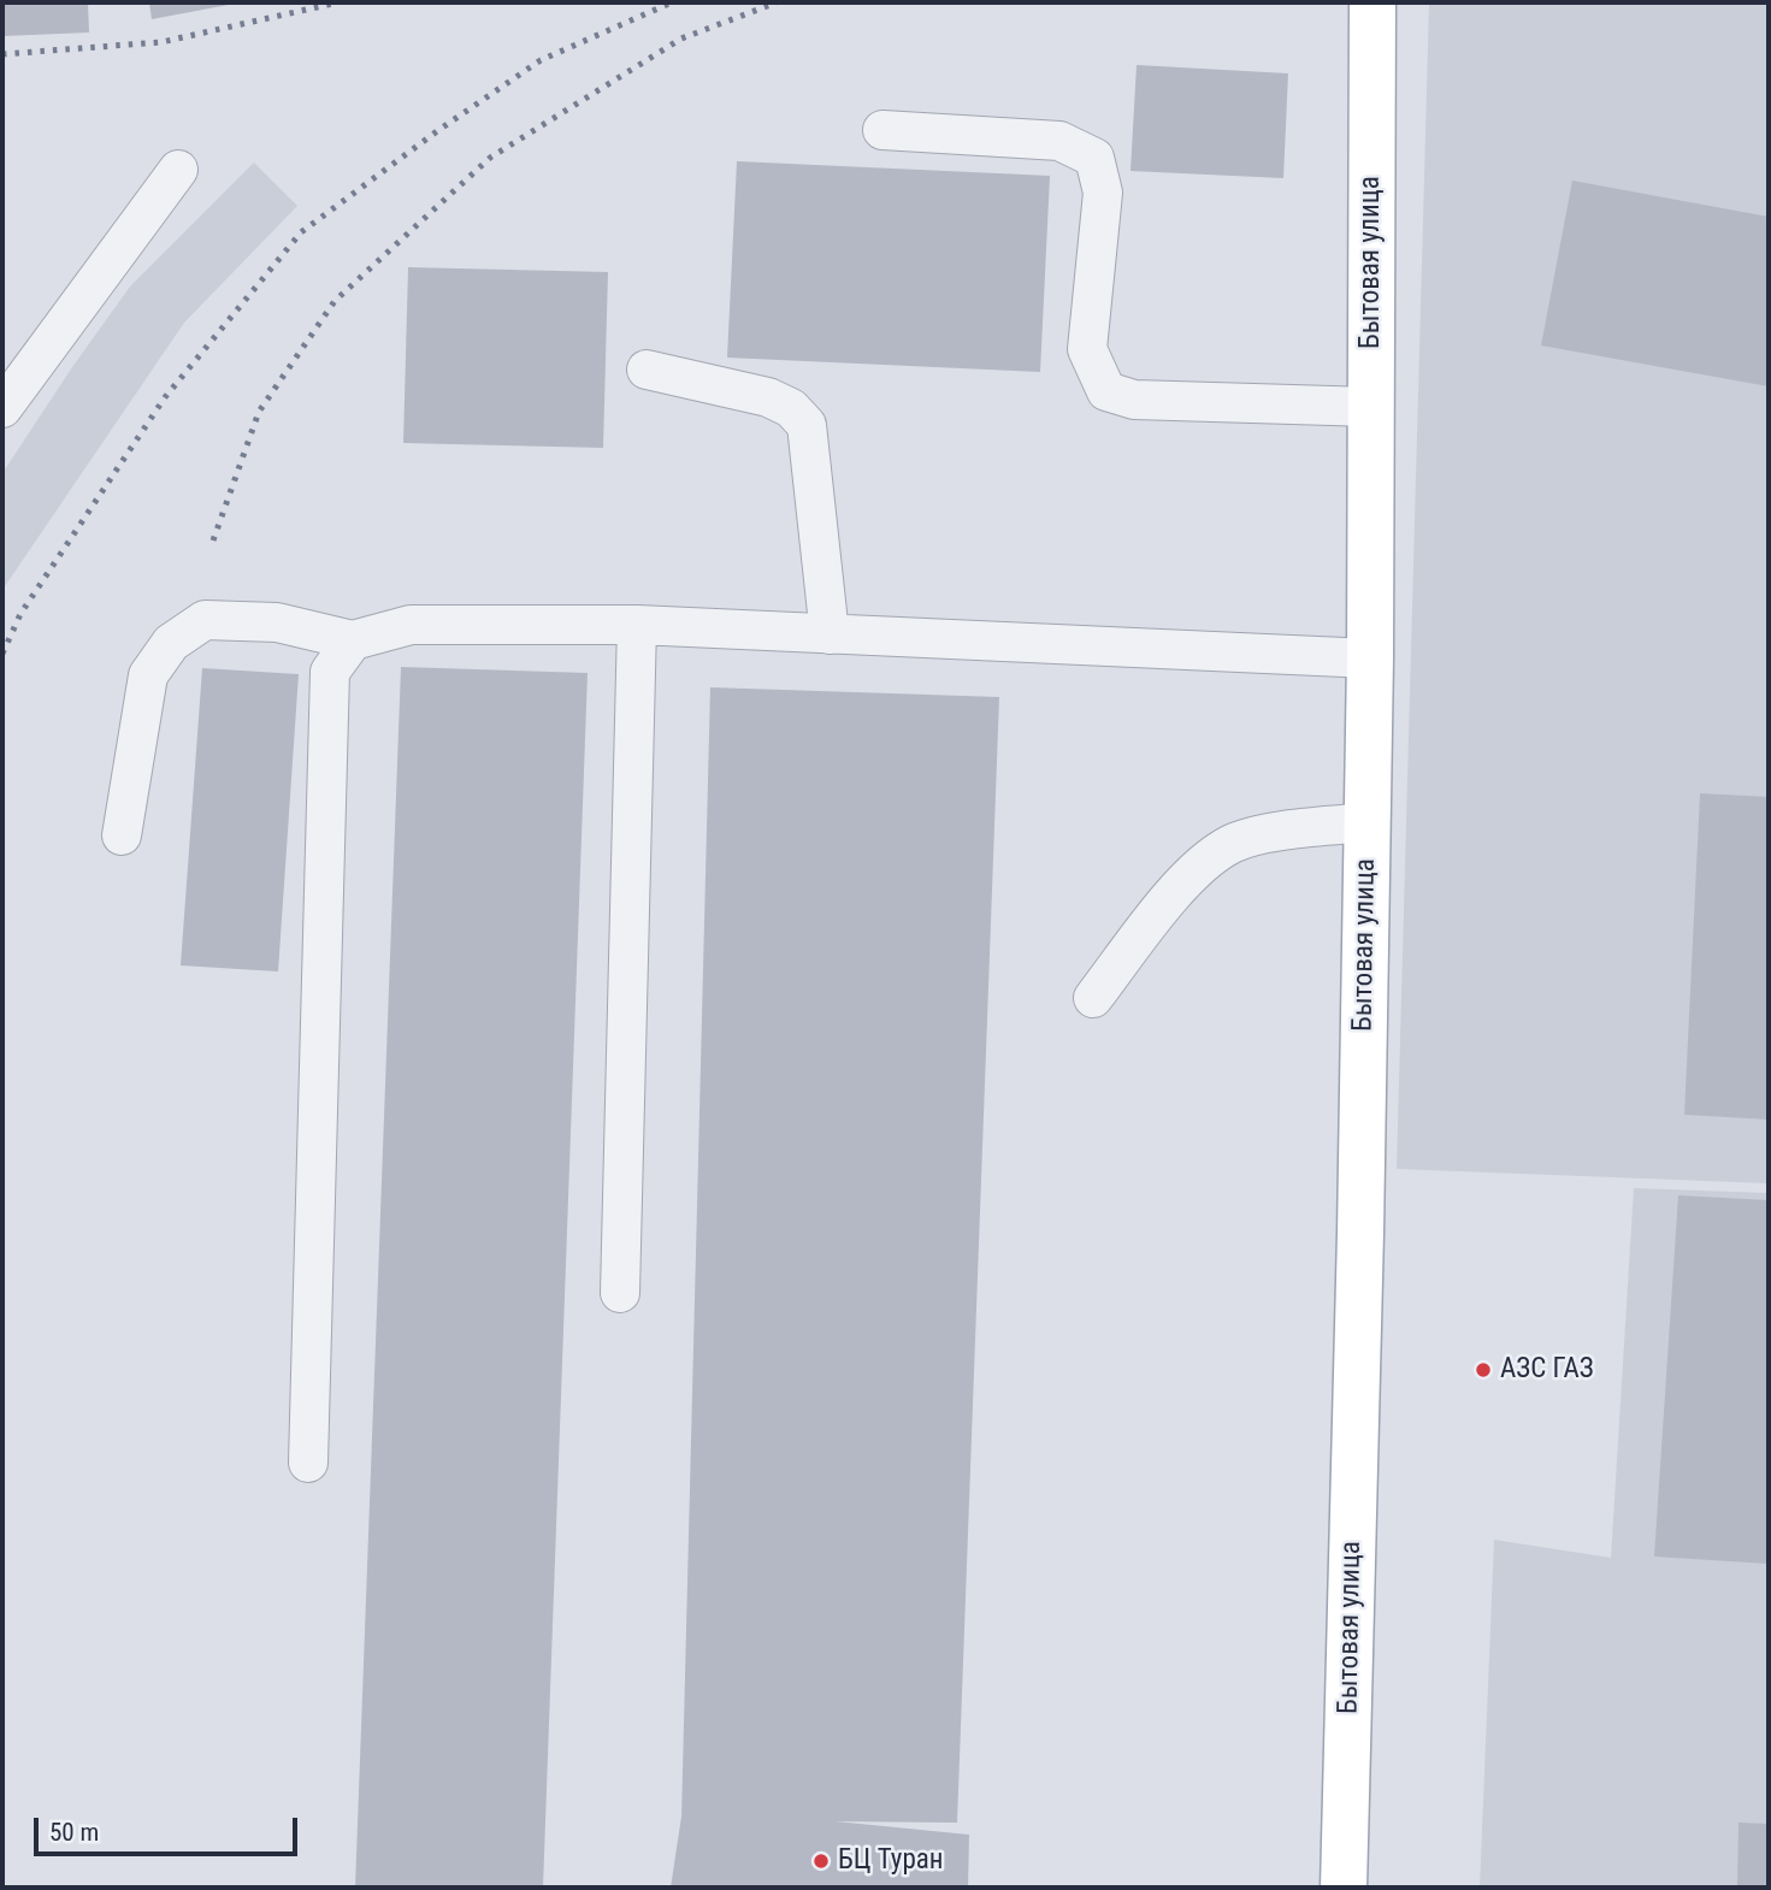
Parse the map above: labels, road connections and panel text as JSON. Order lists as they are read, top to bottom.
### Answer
{
  "streets": {
    "main road": ["Бытовая улица"]
  },
  "places": ["АЗС ГАЗ", "БЦ Туран"],
  "scale_bar": "50 m"
}
